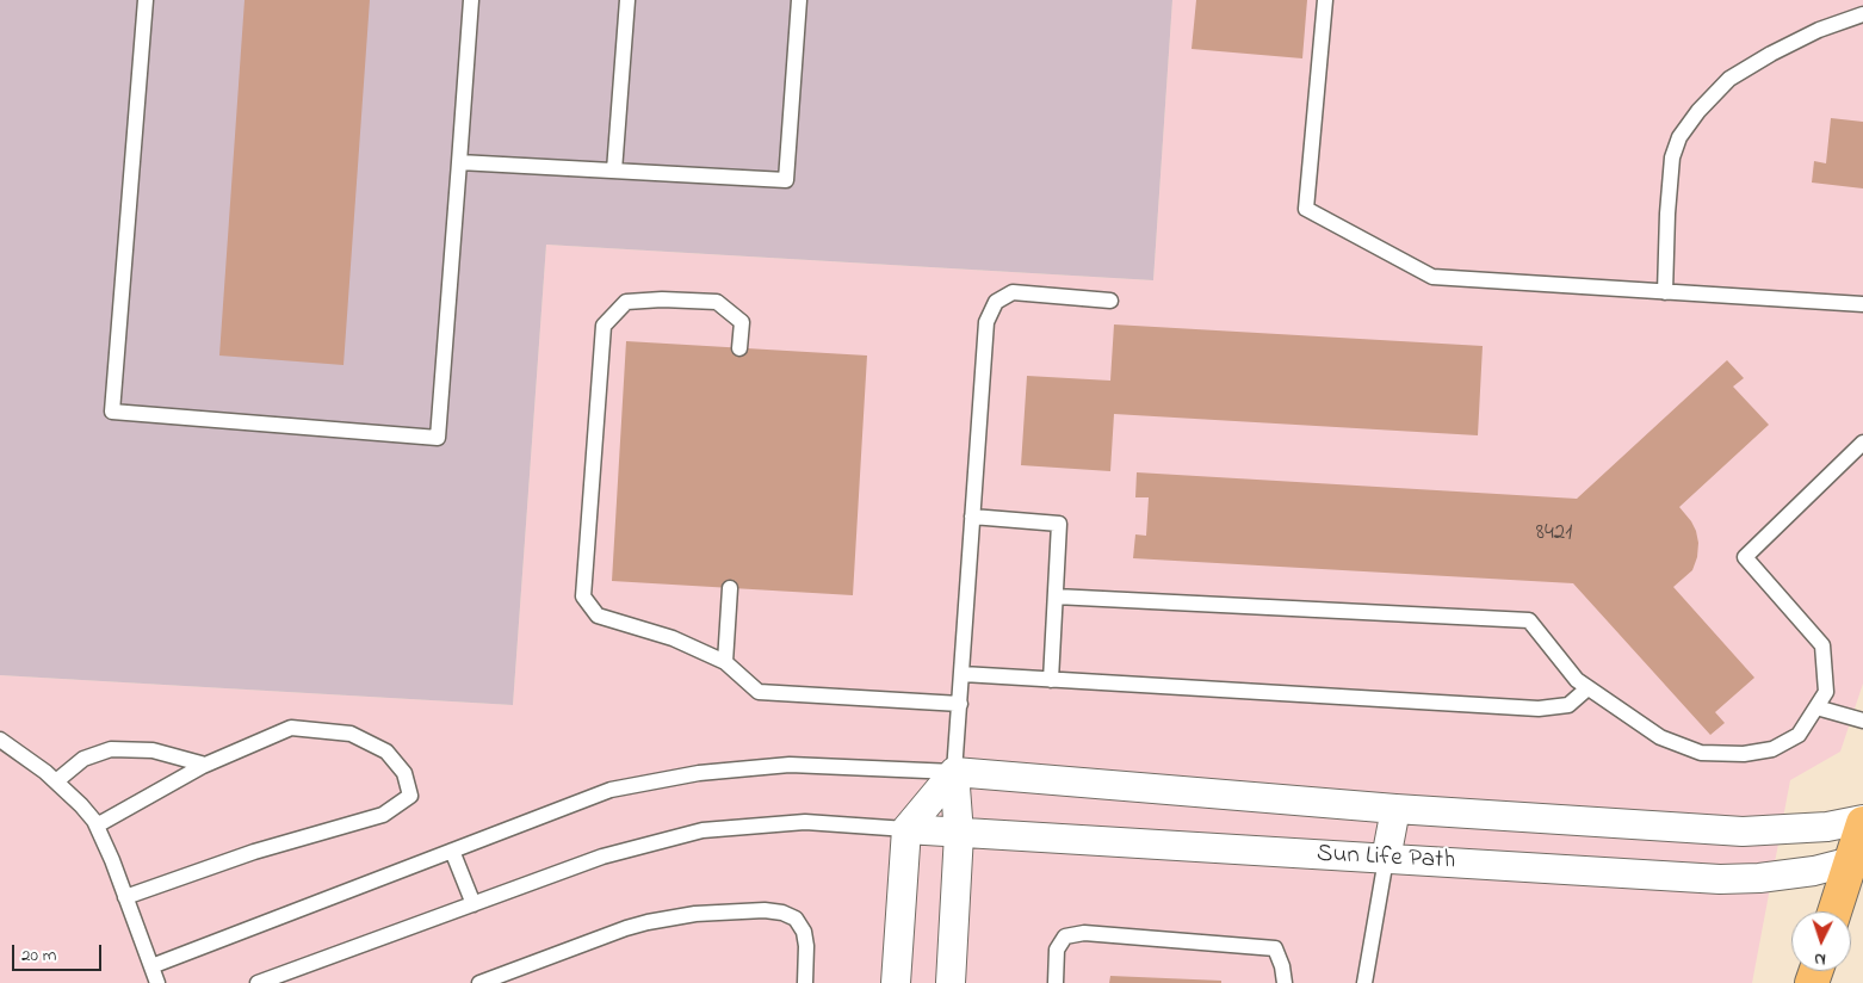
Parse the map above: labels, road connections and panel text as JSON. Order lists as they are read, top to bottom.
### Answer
{
  "streets": {
    "street": ["Sun Life Path"]
  },
  "house_numbers": ["8421"],
  "scale_bar": "20 m",
  "north": "bottom"
}
